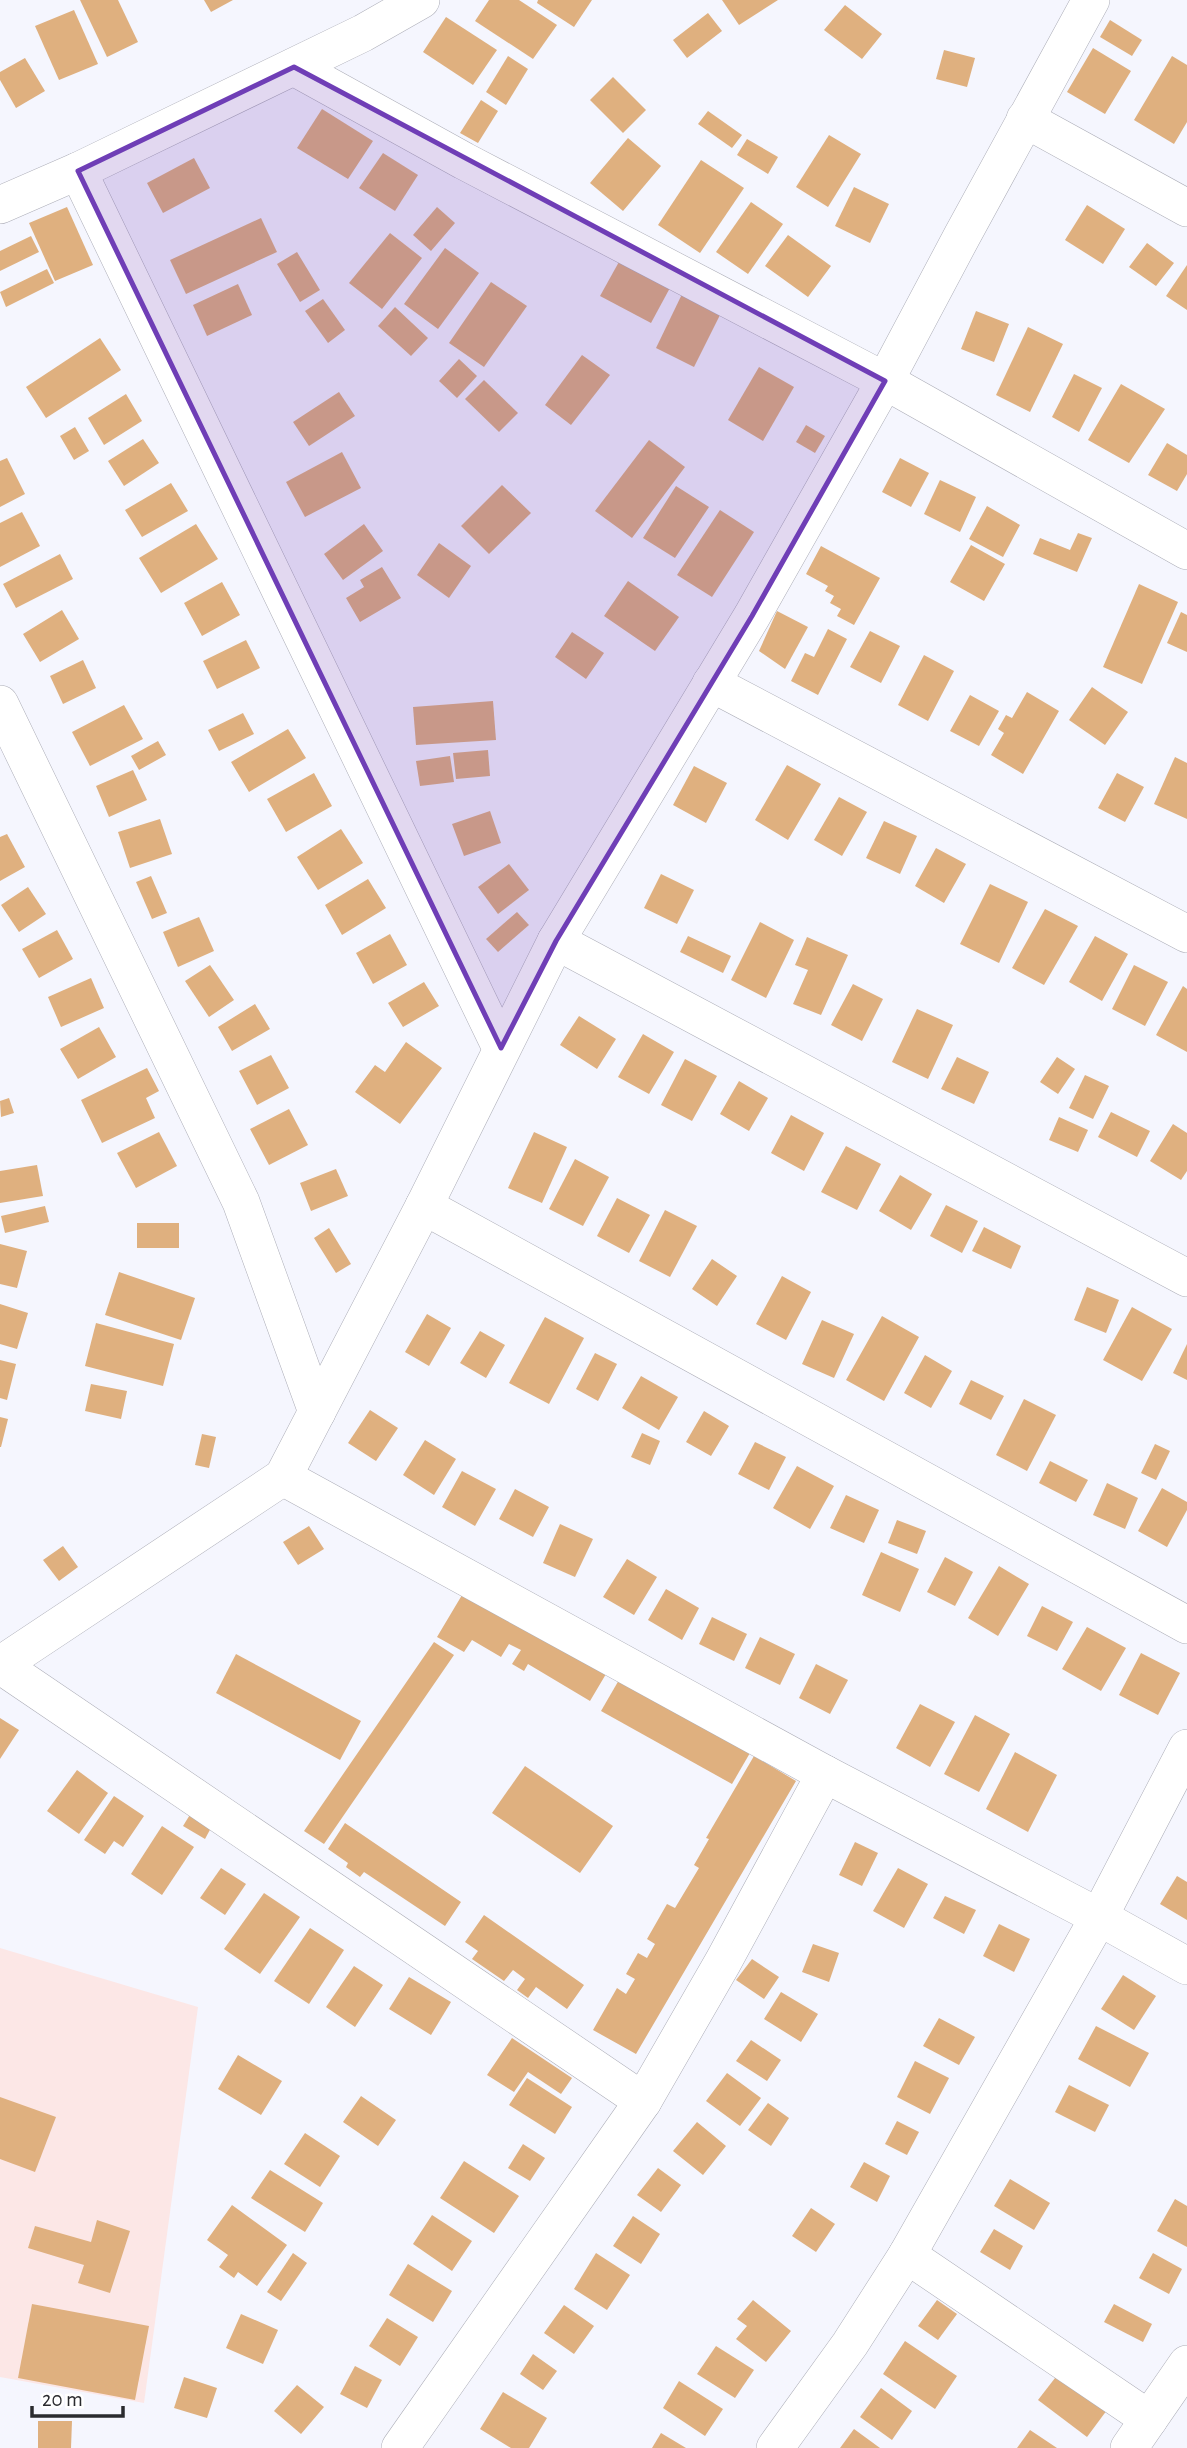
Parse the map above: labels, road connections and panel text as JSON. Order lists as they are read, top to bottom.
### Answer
{
  "scale_bar": "20 m"
}
